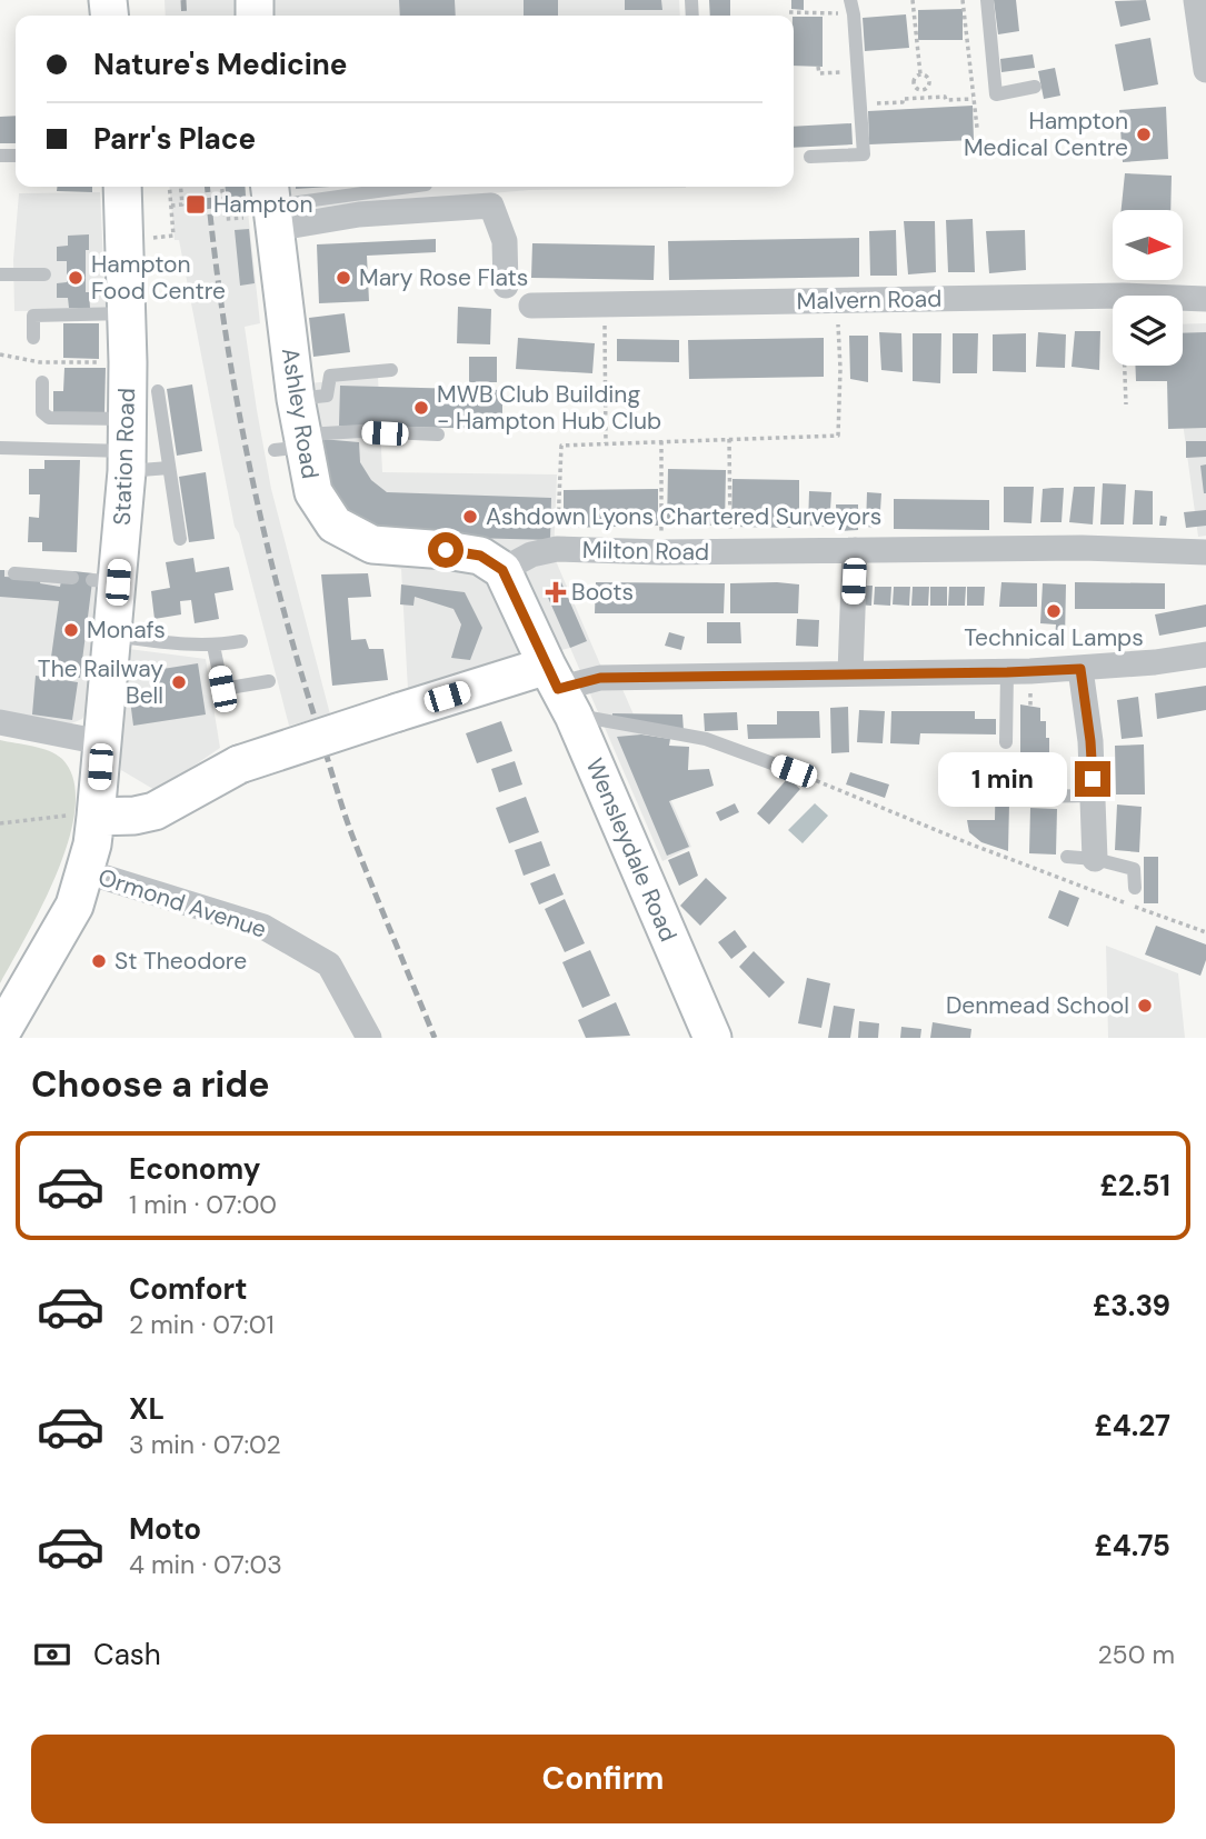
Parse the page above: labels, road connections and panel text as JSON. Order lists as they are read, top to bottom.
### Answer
{
  "streets": {
    "street": [
      "Malvern Road",
      "Ashley Road",
      "Station Road",
      "Milton Road",
      "Wensleydale Road",
      "Ormond Avenue"
    ]
  },
  "crossings": [
    ["Ashley Road", "Milton Road"],
    ["Ashley Road", "Wensleydale Road"],
    ["Station Road", "Ormond Avenue"],
    ["Milton Road", "Wensleydale Road"]
  ],
  "places": {
    "other": [
      "Hampton Medical Centre",
      "Hampton Food Centre",
      "Mary Rose Flats",
      "MWB Club Building - Hampton Hub Club",
      "Ashdown Lyons Chartered Surveyors",
      "Technical Lamps",
      "Monafs",
      "The Railway Bell",
      "St Theodore",
      "Denmead School"
    ],
    "transit": ["Hampton"],
    "health": ["Boots"]
  },
  "north": "right",
  "page": {
    "banner": ["Nature's Medicine", "Parr's Place"],
    "bubble": "1 min",
    "heading": "Choose a ride",
    "list": [
      {
        "name": "Economy",
        "note": "1 min · 07:00",
        "value": "£2.51"
      },
      {
        "name": "Comfort",
        "note": "2 min · 07:01",
        "value": "£3.39"
      },
      {
        "name": "XL",
        "note": "3 min · 07:02",
        "value": "£4.27"
      },
      {
        "name": "Moto",
        "note": "4 min · 07:03",
        "value": "£4.75"
      }
    ],
    "pay": ["Cash", "250 m"],
    "buttons": "Confirm"
  }
}
